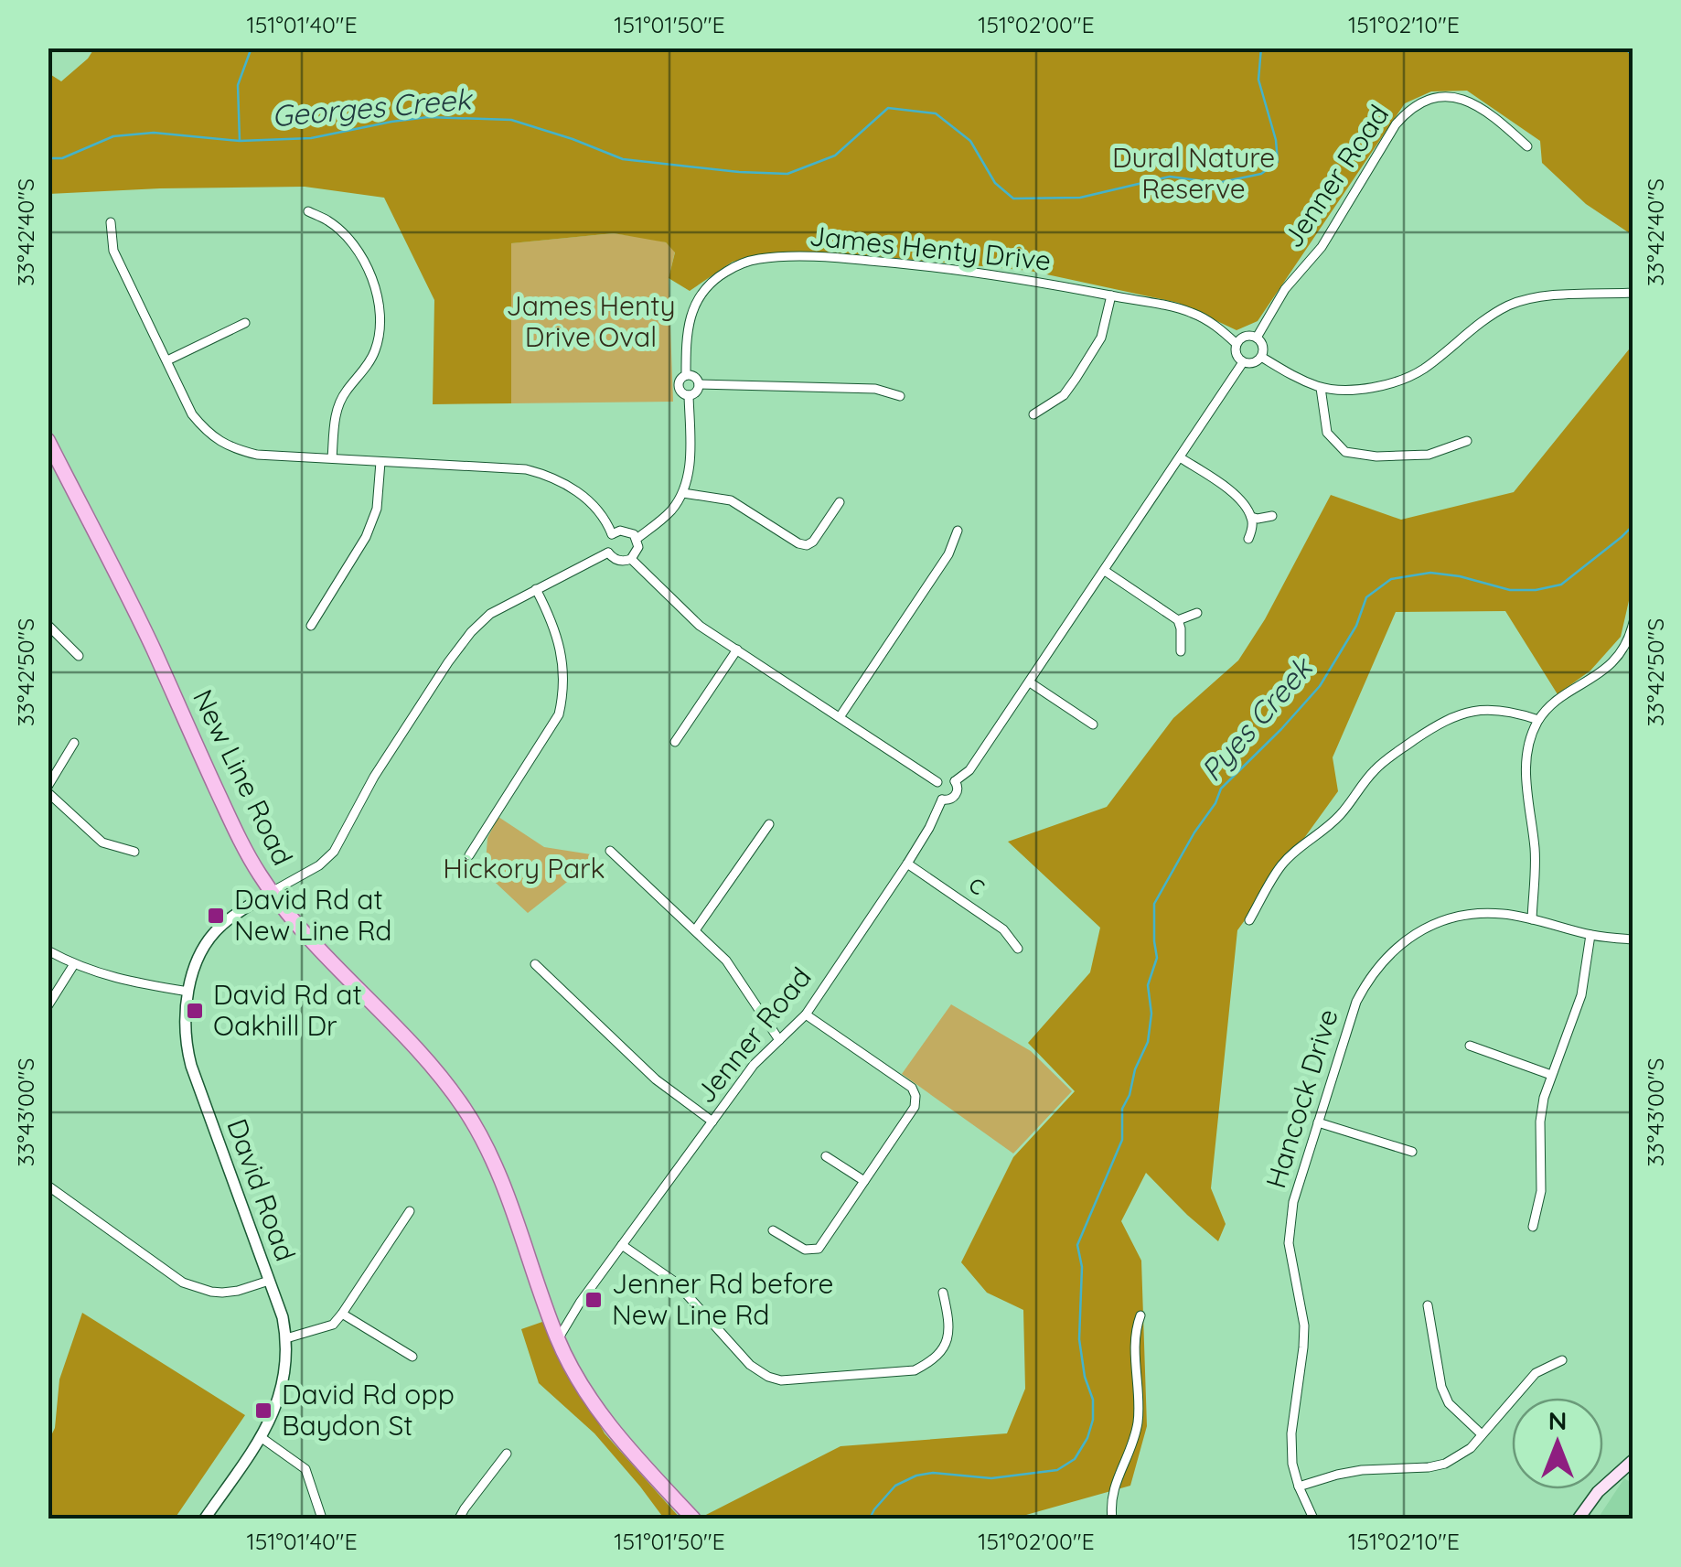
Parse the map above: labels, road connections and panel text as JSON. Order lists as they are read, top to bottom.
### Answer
{
  "streets": {
    "main road": ["New Line Road"],
    "street": [
      "Jenner Road",
      "James Henty Drive",
      "c",
      "Hancock Drive",
      "David Road"
    ]
  },
  "crossings": [
    ["Jenner Road", "James Henty Drive"],
    ["Jenner Road", "New Line Road"],
    ["Jenner Road", "c"],
    ["New Line Road", "David Road"]
  ],
  "water": ["Georges Creek", "Pyes Creek"],
  "parks": ["Dural Nature Reserve", "James Henty Drive Oval", "Hickory Park"],
  "places": {
    "transit": [
      "David Rd at New Line Rd",
      "David Rd at Oakhill Dr",
      "Jenner Rd before New Line Rd",
      "David Rd opp Baydon St"
    ]
  },
  "north": "top",
  "coordinates": [
    "151°01'40\"E",
    "151°01'50\"E",
    "151°02'00\"E",
    "151°02'10\"E",
    "33°42'40\"S",
    "33°42'50\"S",
    "33°43'00\"S"
  ]
}
